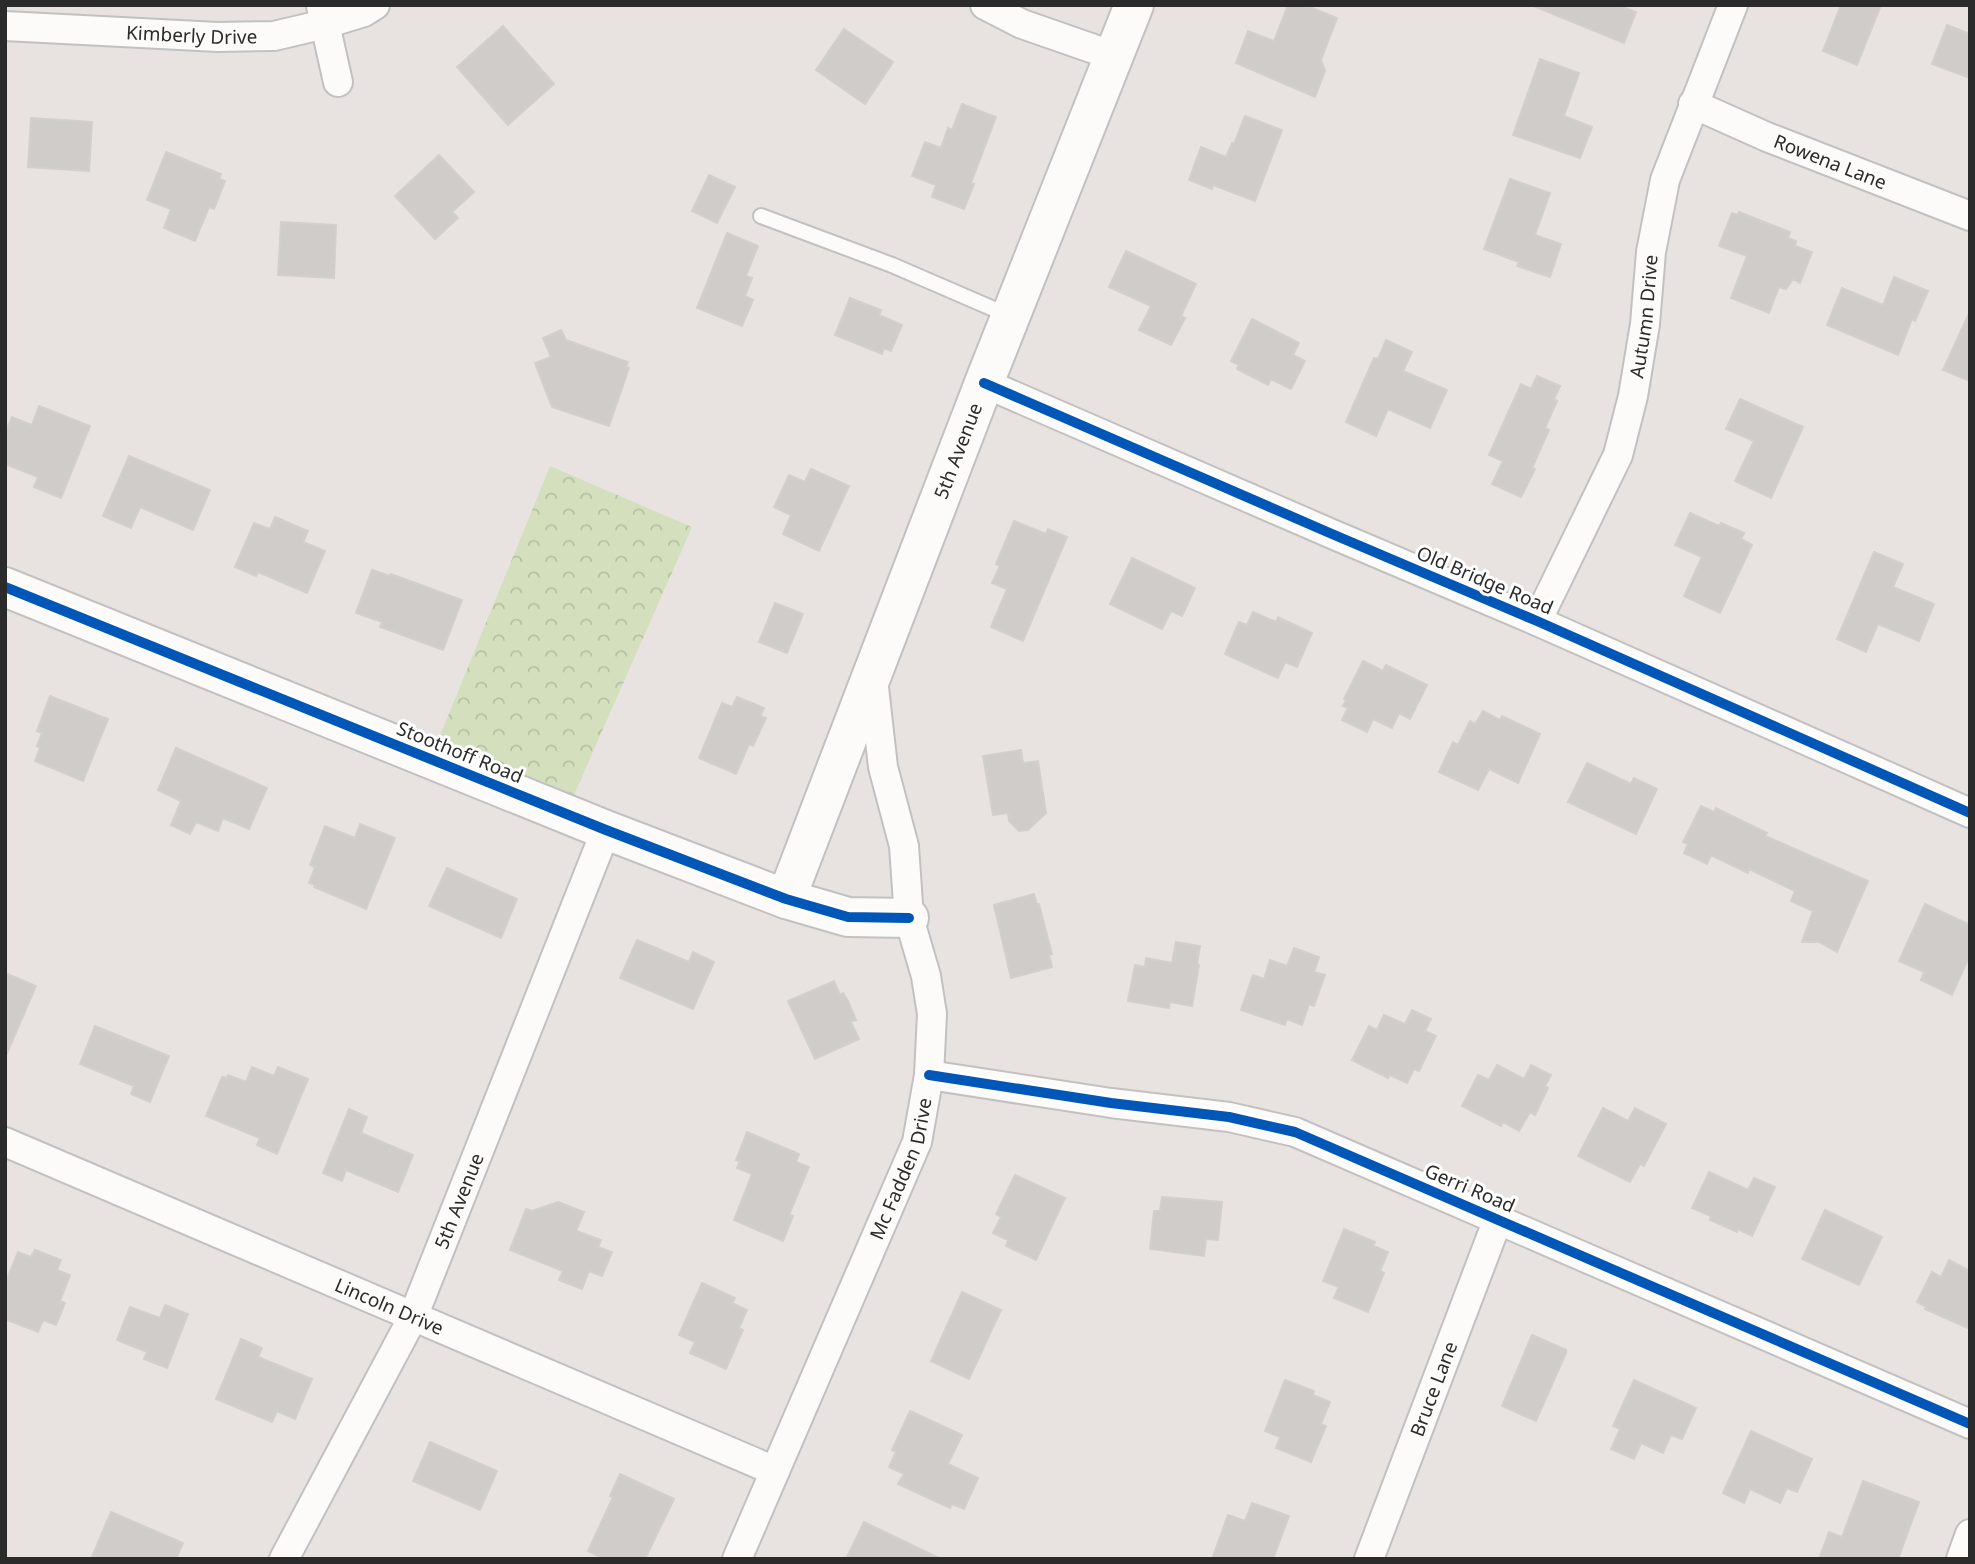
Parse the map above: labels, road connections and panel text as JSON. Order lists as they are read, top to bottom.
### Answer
{
  "streets": {
    "street": [
      "Kimberly Drive",
      "Rowena Lane",
      "Autumn Drive",
      "5th Avenue",
      "Old Bridge Road",
      "Stoothoff Road",
      "Mc Fadden Drive",
      "Gerri Road",
      "Lincoln Drive",
      "Bruce Lane"
    ]
  },
  "crossings": [
    ["Rowena Lane", "Autumn Drive"],
    ["Autumn Drive", "Old Bridge Road"],
    ["5th Avenue", "Old Bridge Road"],
    ["5th Avenue", "Stoothoff Road"],
    ["5th Avenue", "Mc Fadden Drive"],
    ["5th Avenue", "Lincoln Drive"],
    ["Stoothoff Road", "Mc Fadden Drive"],
    ["Mc Fadden Drive", "Gerri Road"],
    ["Mc Fadden Drive", "Lincoln Drive"],
    ["Gerri Road", "Bruce Lane"]
  ]
}
